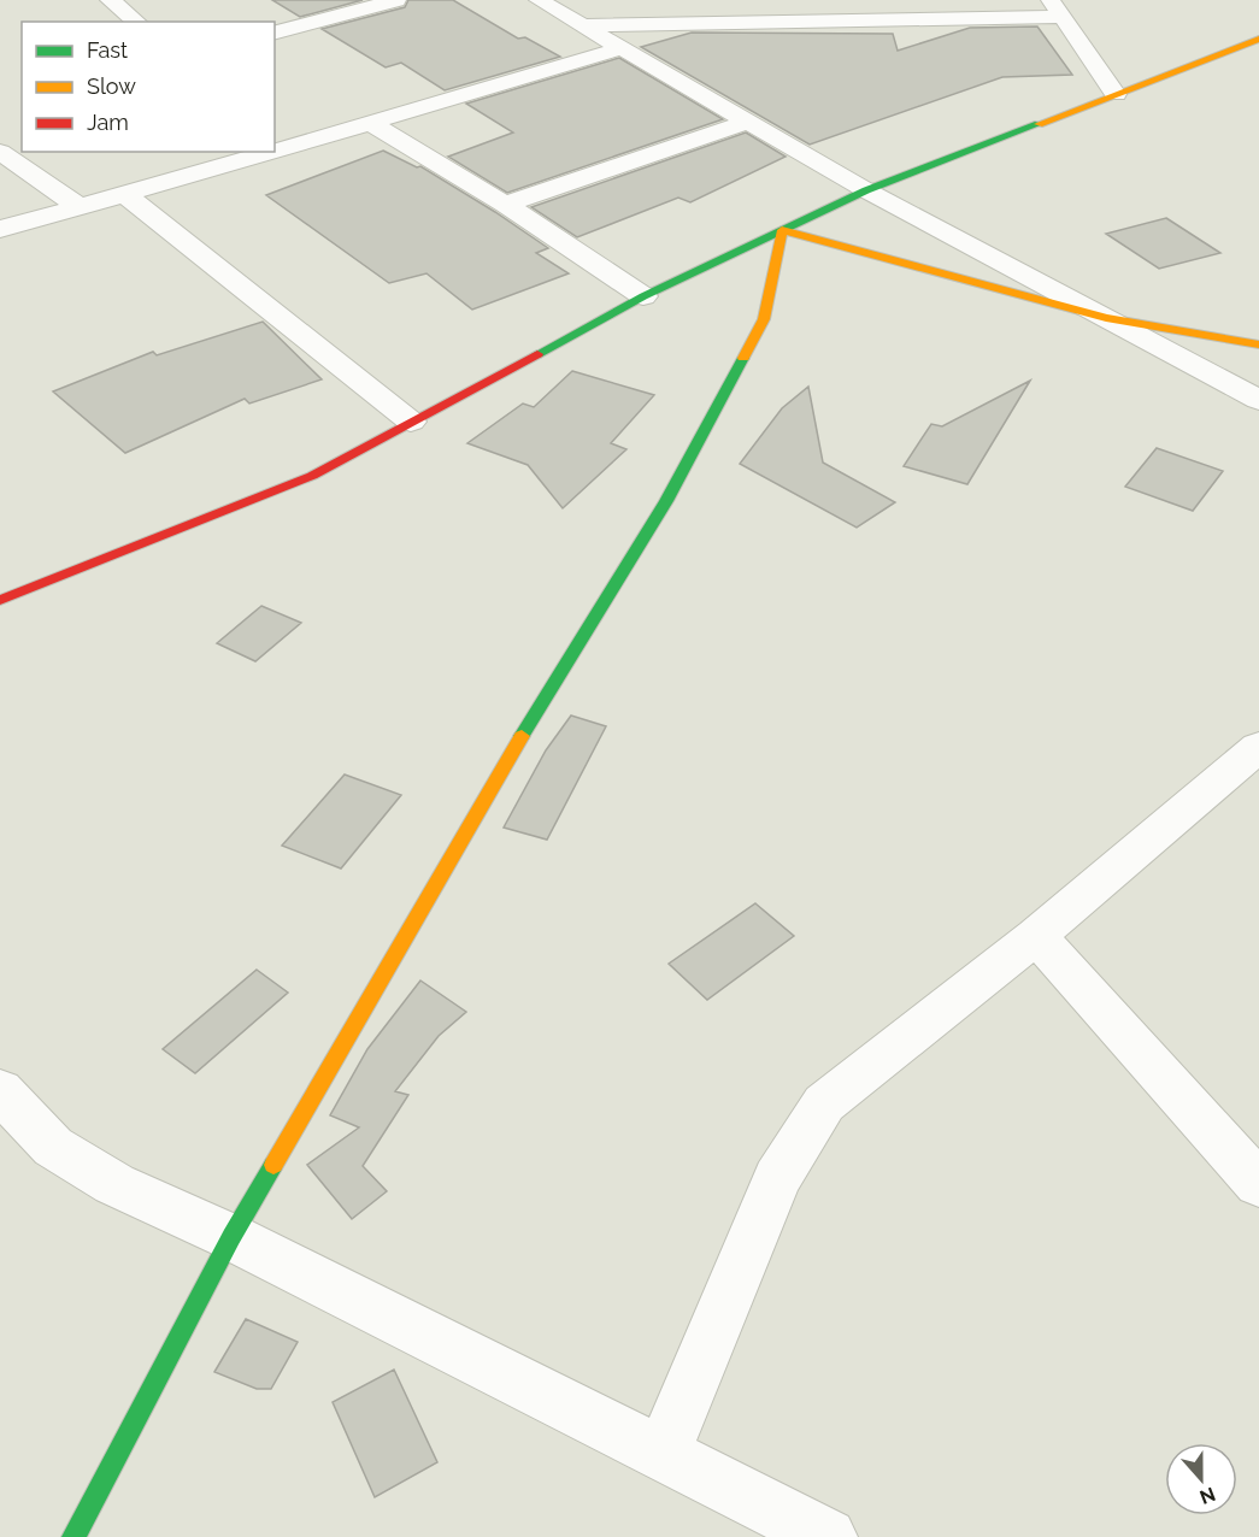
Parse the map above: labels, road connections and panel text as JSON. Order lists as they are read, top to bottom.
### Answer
{
  "legend": ["Fast", "Slow", "Jam"],
  "north": "bottom"
}
